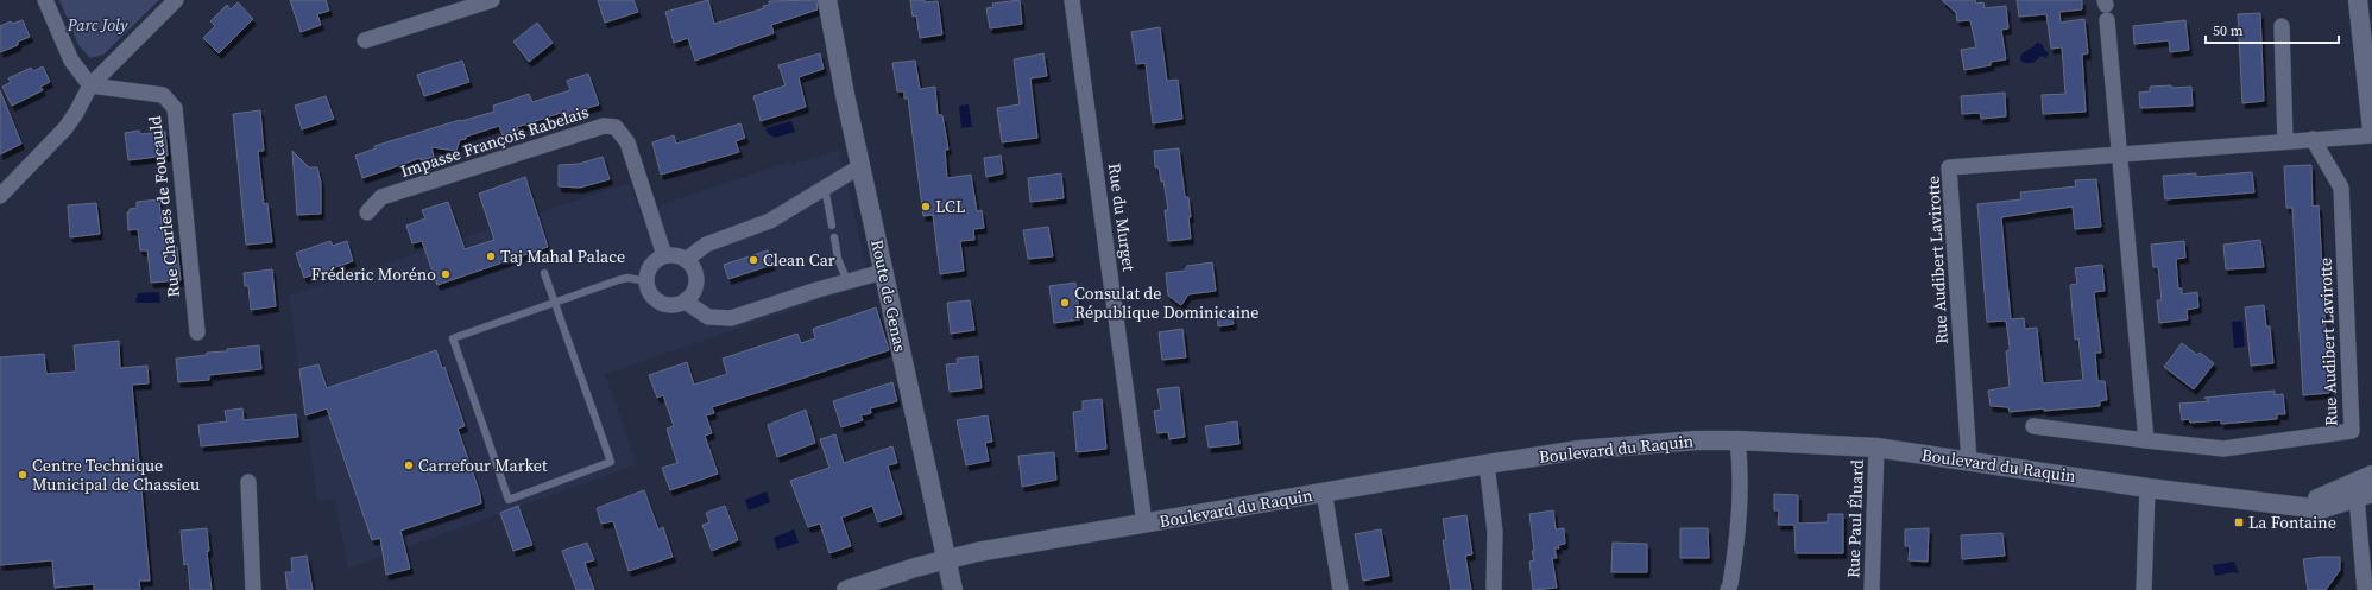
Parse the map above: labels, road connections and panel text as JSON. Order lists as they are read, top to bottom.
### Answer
{
  "streets": {
    "street": [
      "Impasse François Rabelais",
      "Rue Charles de Foucauld",
      "Rue du Murget",
      "Rue Audibert Lavirotte",
      "Route de Genas",
      "Boulevard du Raquin",
      "Rue Paul Éluard"
    ]
  },
  "crossings": [
    ["Rue du Murget", "Boulevard du Raquin"],
    ["Rue Audibert Lavirotte", "Boulevard du Raquin"],
    ["Route de Genas", "Boulevard du Raquin"],
    ["Boulevard du Raquin", "Rue Paul Éluard"]
  ],
  "parks": ["Parc Joly"],
  "places": {
    "other": [
      "LCL",
      "Taj Mahal Palace",
      "Clean Car",
      "Fréderic Moréno",
      "Consulat de République Dominicaine",
      "Carrefour Market",
      "Centre Technique Municipal de Chassieu"
    ],
    "transit": ["La Fontaine"]
  },
  "scale_bar": "50 m"
}
